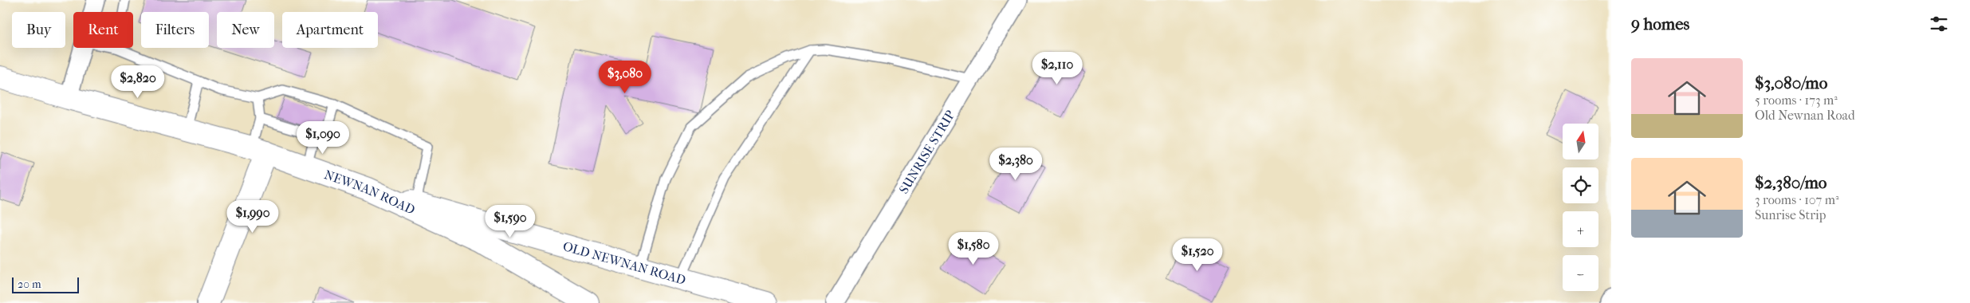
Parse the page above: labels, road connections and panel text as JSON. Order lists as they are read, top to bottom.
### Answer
{
  "streets": {
    "main road": ["NEWNAN ROAD", "OLD NEWNAN ROAD"],
    "street": ["SUNRISE STRIP"]
  },
  "crossings": [
    ["NEWNAN ROAD", "OLD NEWNAN ROAD"]
  ],
  "scale_bar": "20 m",
  "north": "top",
  "page": {
    "heading": "9 homes",
    "chip": [
      "Buy",
      "Rent",
      "Filters",
      "New",
      "Apartment"
    ],
    "list": [
      {
        "name": "$3,080/mo",
        "note": "5 rooms · 173 m² · Old Newnan Road"
      },
      {
        "name": "$2,380/mo",
        "note": "3 rooms · 107 m² · Sunrise Strip"
      }
    ],
    "price": [
      "$2,110",
      "$3,080",
      "$2,820",
      "$1,090",
      "$2,380",
      "$1,990",
      "$1,590",
      "$1,580",
      "$1,520"
    ],
    "map_buttons": ["+", "−"],
    "scale": "20 m"
  }
}
